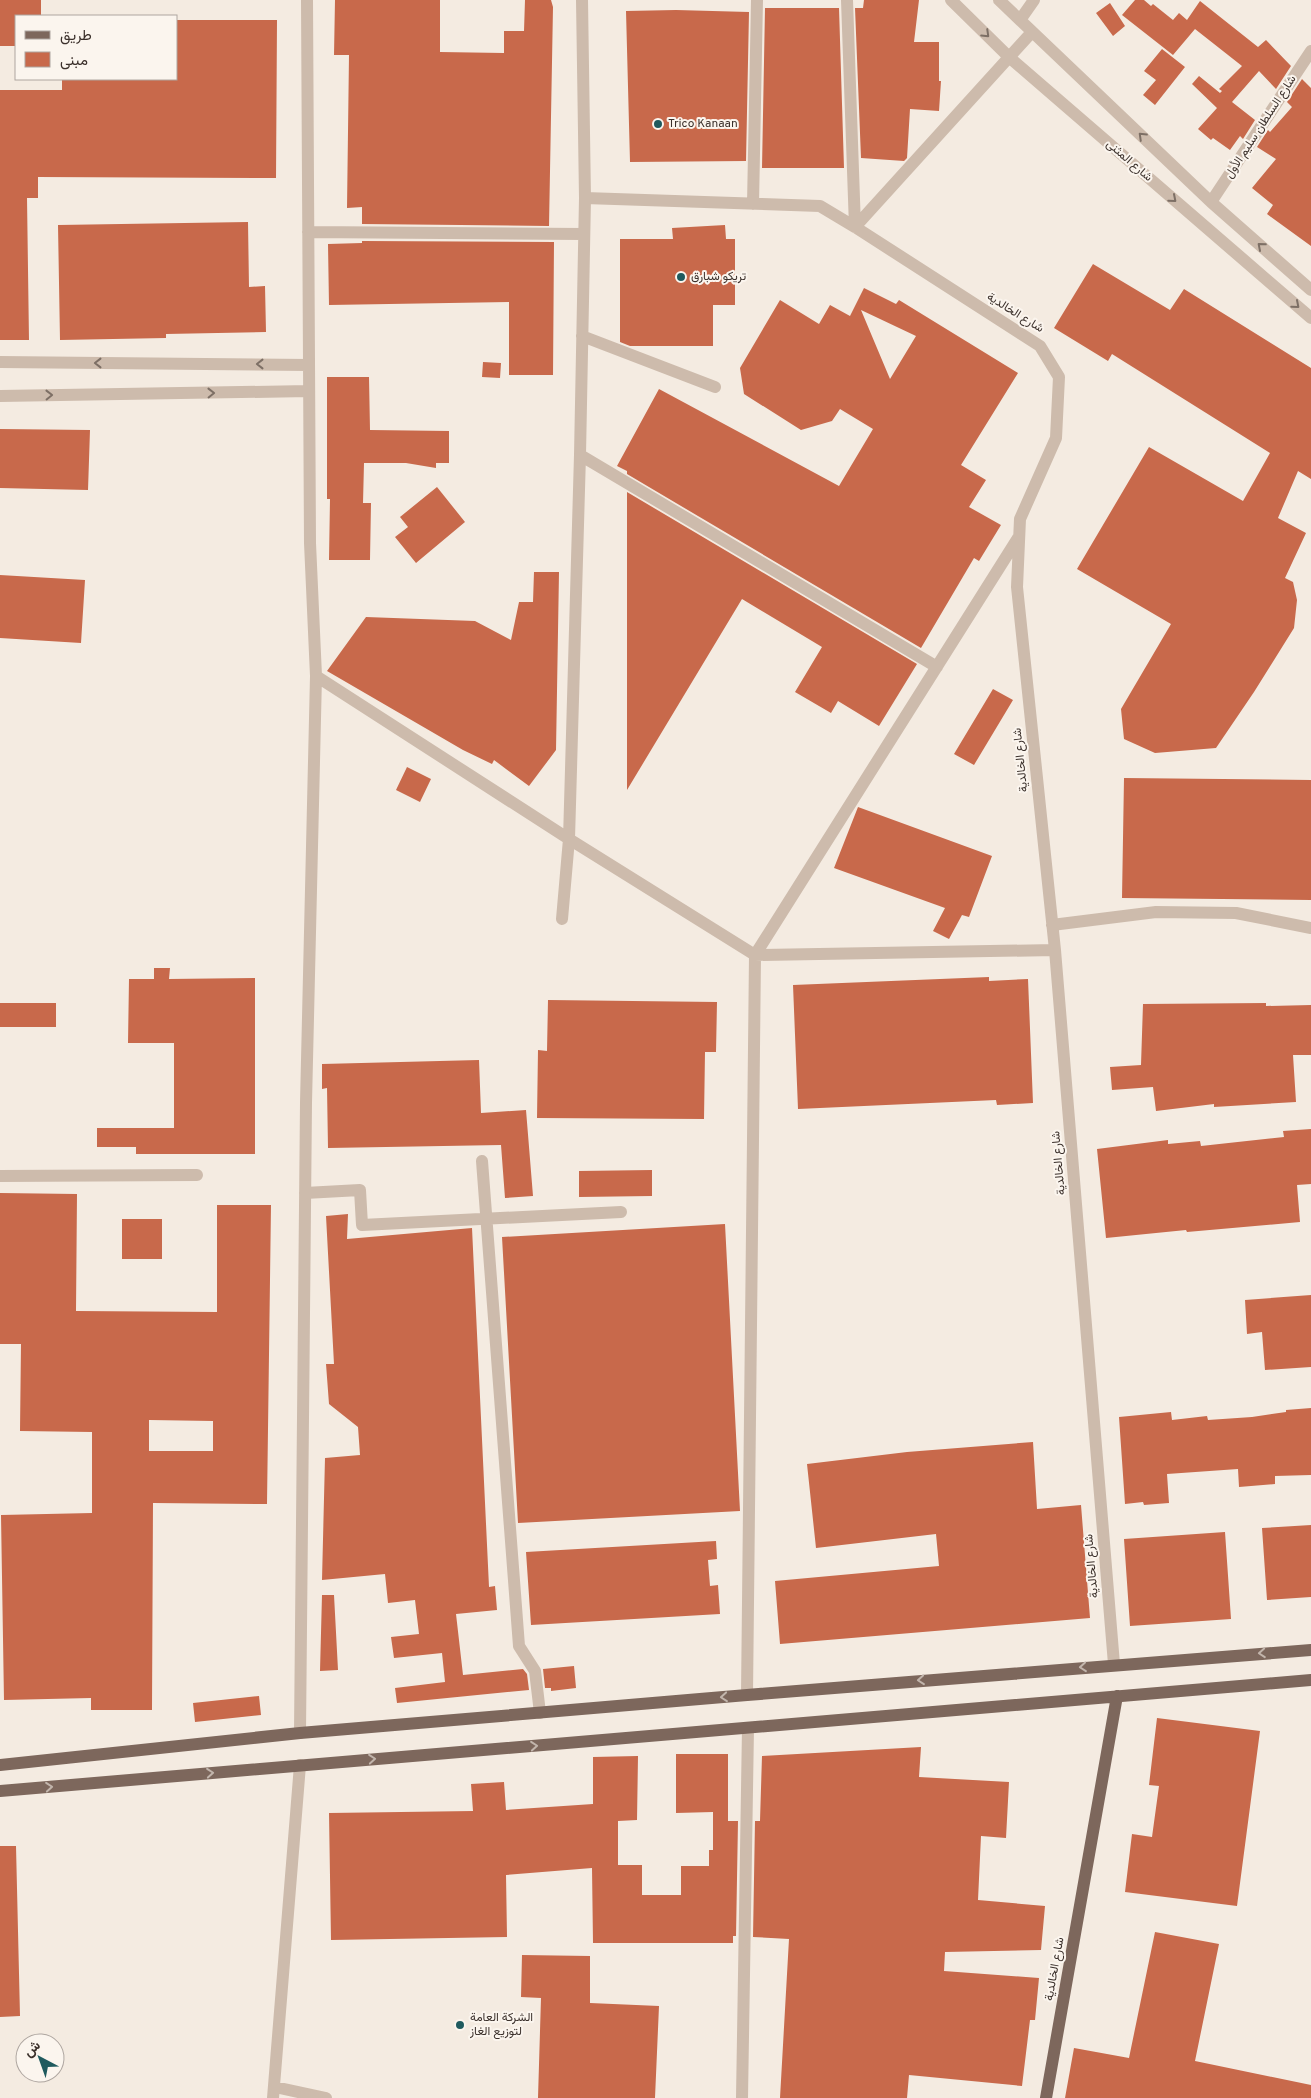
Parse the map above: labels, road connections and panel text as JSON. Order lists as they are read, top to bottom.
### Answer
{
  "streets": {
    "main road": ["شارع الخالدية"],
    "street": ["شارع السلطان سليم الأول", "شارع المثنى"]
  },
  "crossings": [
    ["شارع السلطان سليم الأول", "شارع المثنى"]
  ],
  "places": ["Trico Kanaan", "تريكو شبارق", "الشركة العامة لتوزيع الغاز"],
  "legend": ["طريق", "مبنى"],
  "north": "top left"
}
